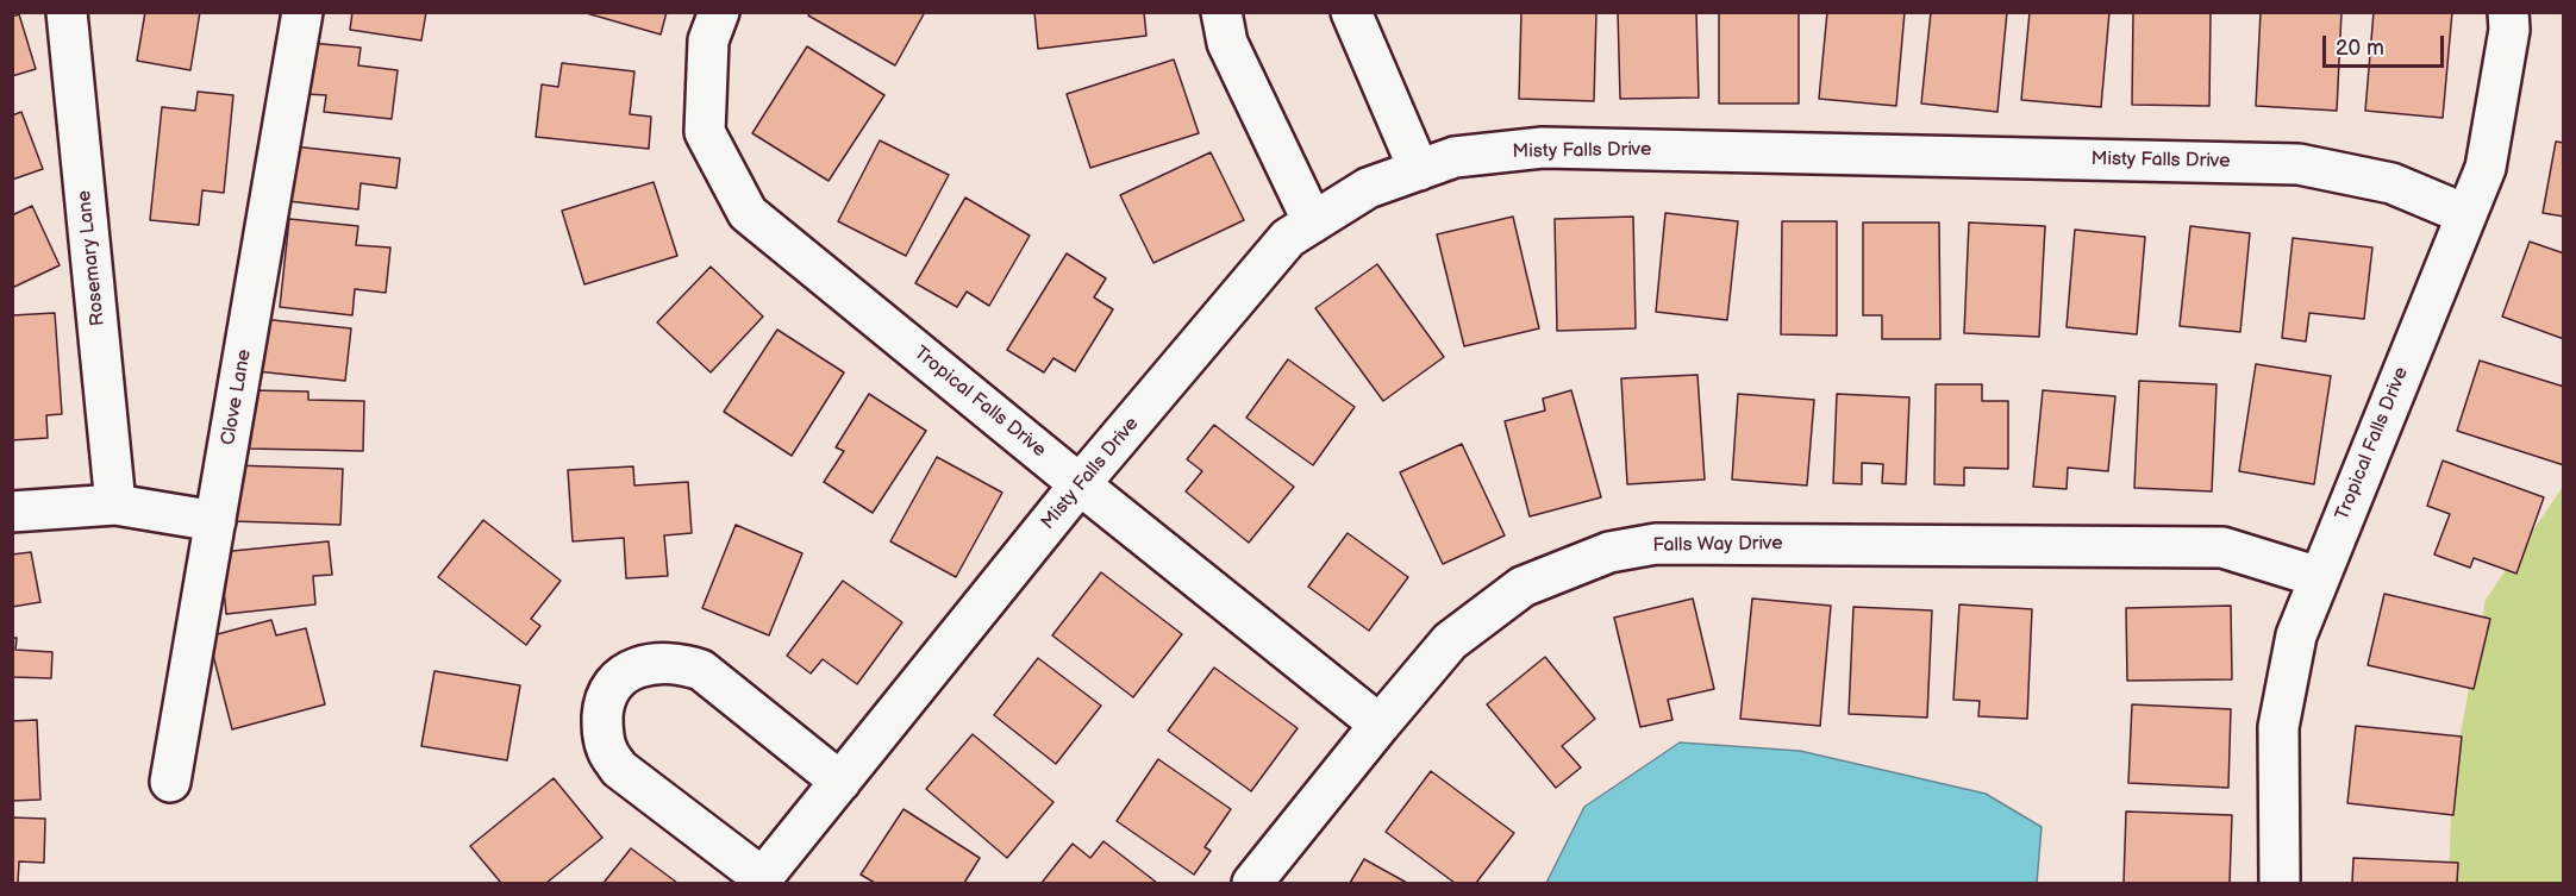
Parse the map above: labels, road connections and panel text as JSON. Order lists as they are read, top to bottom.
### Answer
{
  "streets": {
    "street": [
      "Misty Falls Drive",
      "Rosemary Lane",
      "Clove Lane",
      "Tropical Falls Drive",
      "Falls Way Drive"
    ]
  },
  "crossings": [
    ["Misty Falls Drive", "Tropical Falls Drive"],
    ["Tropical Falls Drive", "Falls Way Drive"]
  ],
  "scale_bar": "20 m"
}
